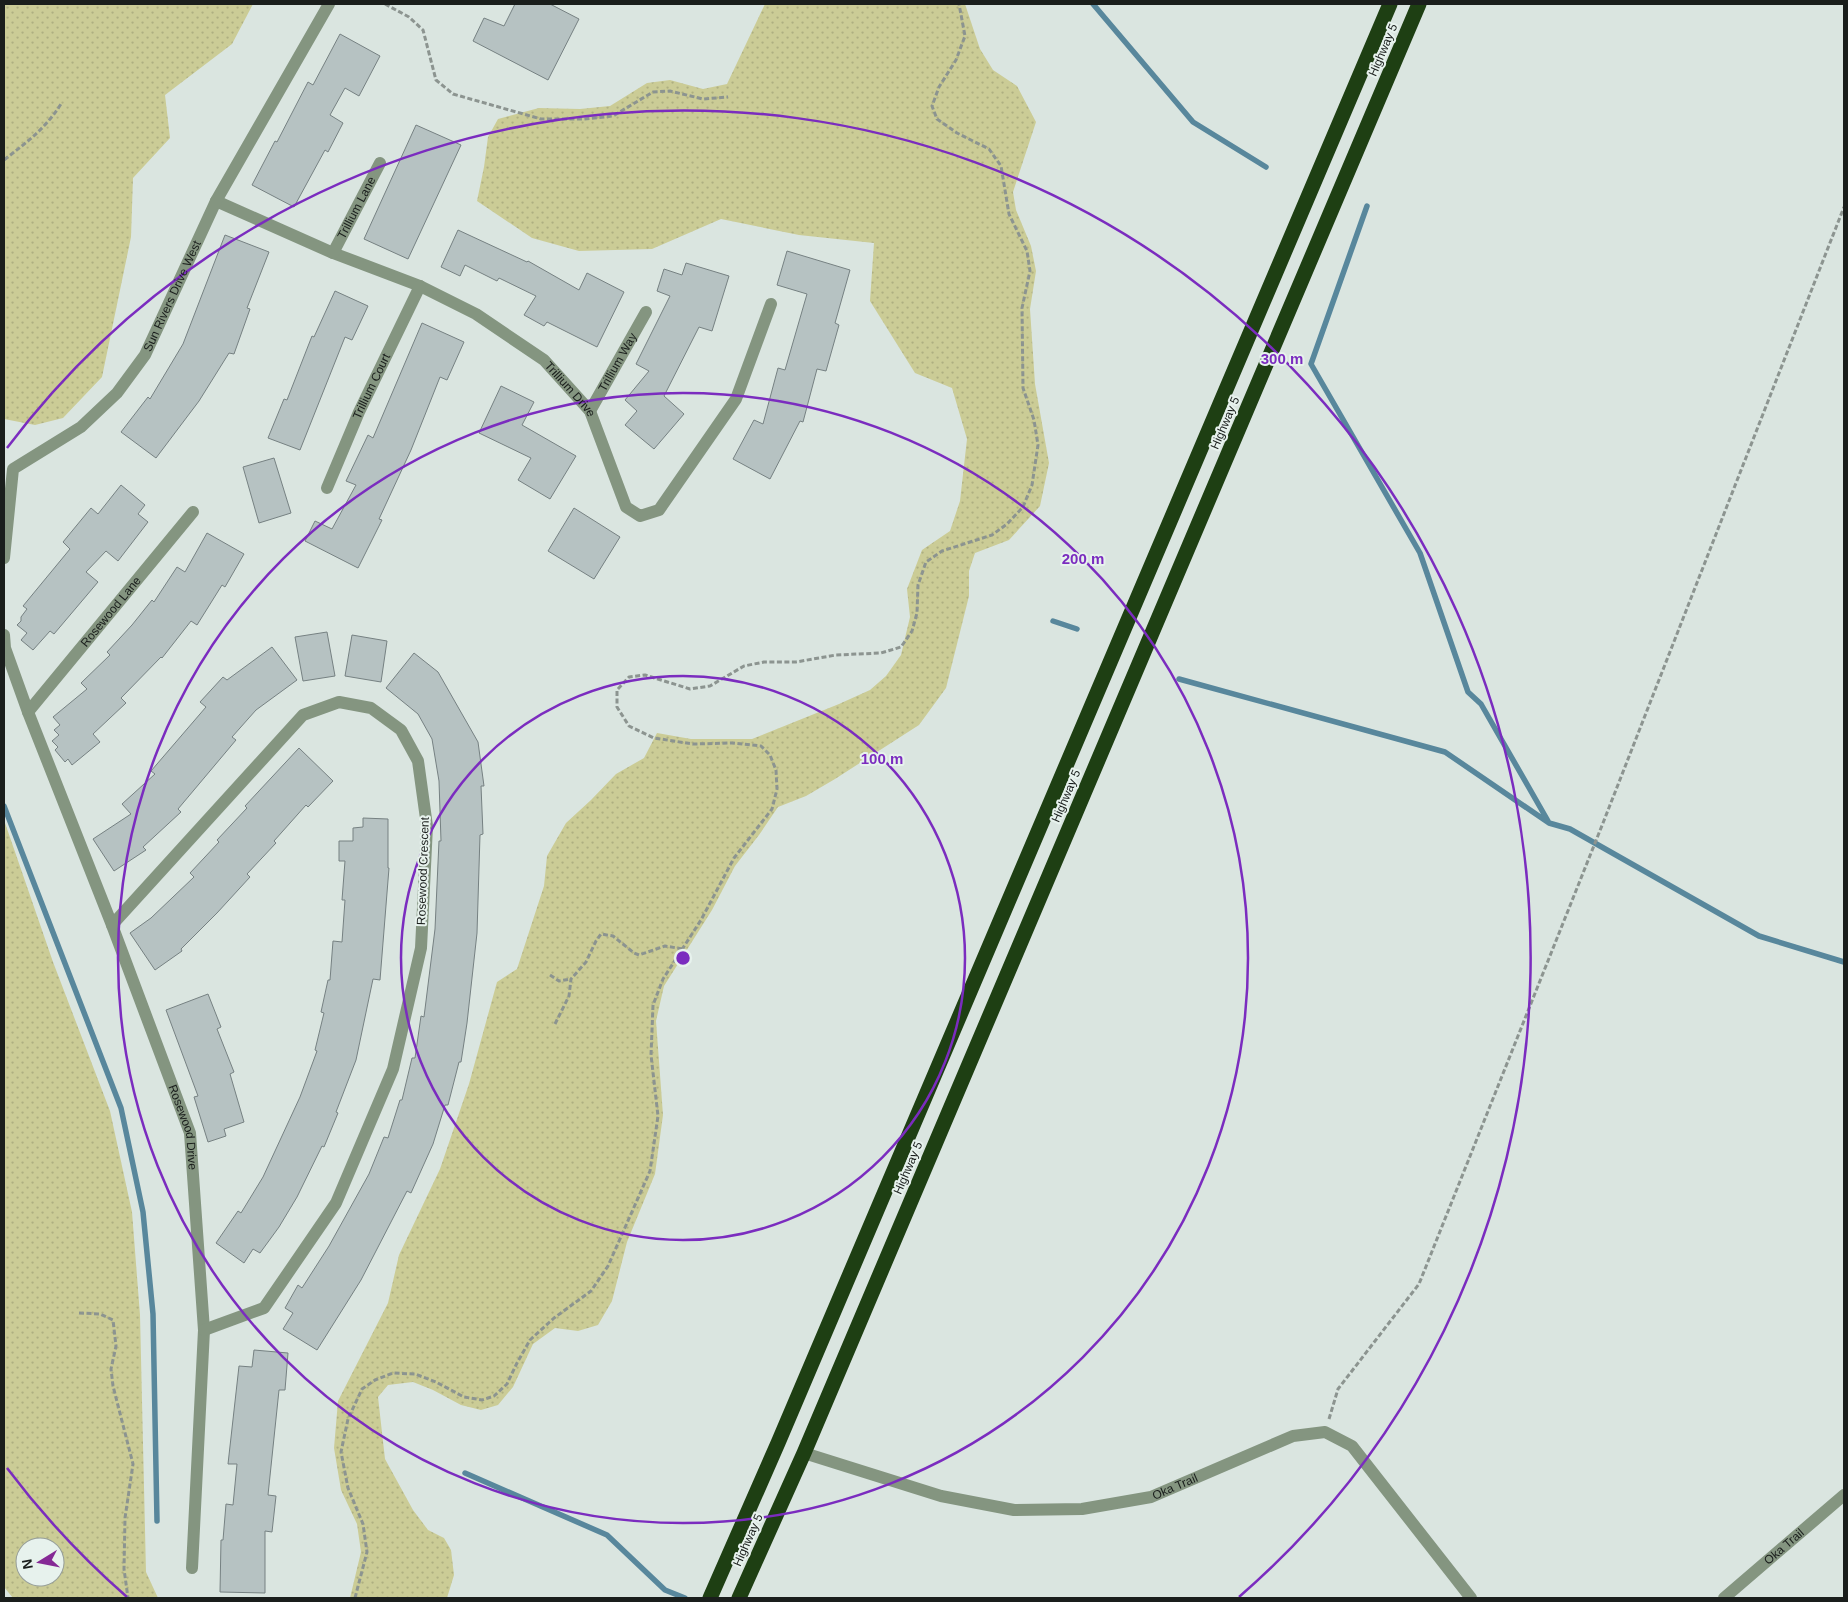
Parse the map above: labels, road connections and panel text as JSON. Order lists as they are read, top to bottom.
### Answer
{
  "streets": {
    "highway": ["Highway 5"],
    "street": [
      "Trillium Lane",
      "Sun Rivers Drive West",
      "Trillium Way",
      "Trillium Court",
      "Trillium Drive",
      "Rosewood Lane",
      "Rosewood Crescent",
      "Rosewood Drive",
      "Oka Trail"
    ]
  },
  "crossings": [
    ["Highway 5", "Oka Trail"],
    ["Trillium Lane", "Trillium Drive"],
    ["Sun Rivers Drive West", "Trillium Drive"],
    ["Trillium Way", "Trillium Drive"],
    ["Trillium Court", "Trillium Drive"],
    ["Rosewood Lane", "Rosewood Drive"],
    ["Rosewood Crescent", "Rosewood Drive"]
  ],
  "north": "left",
  "rings": ["300 m", "200 m", "100 m"]
}
